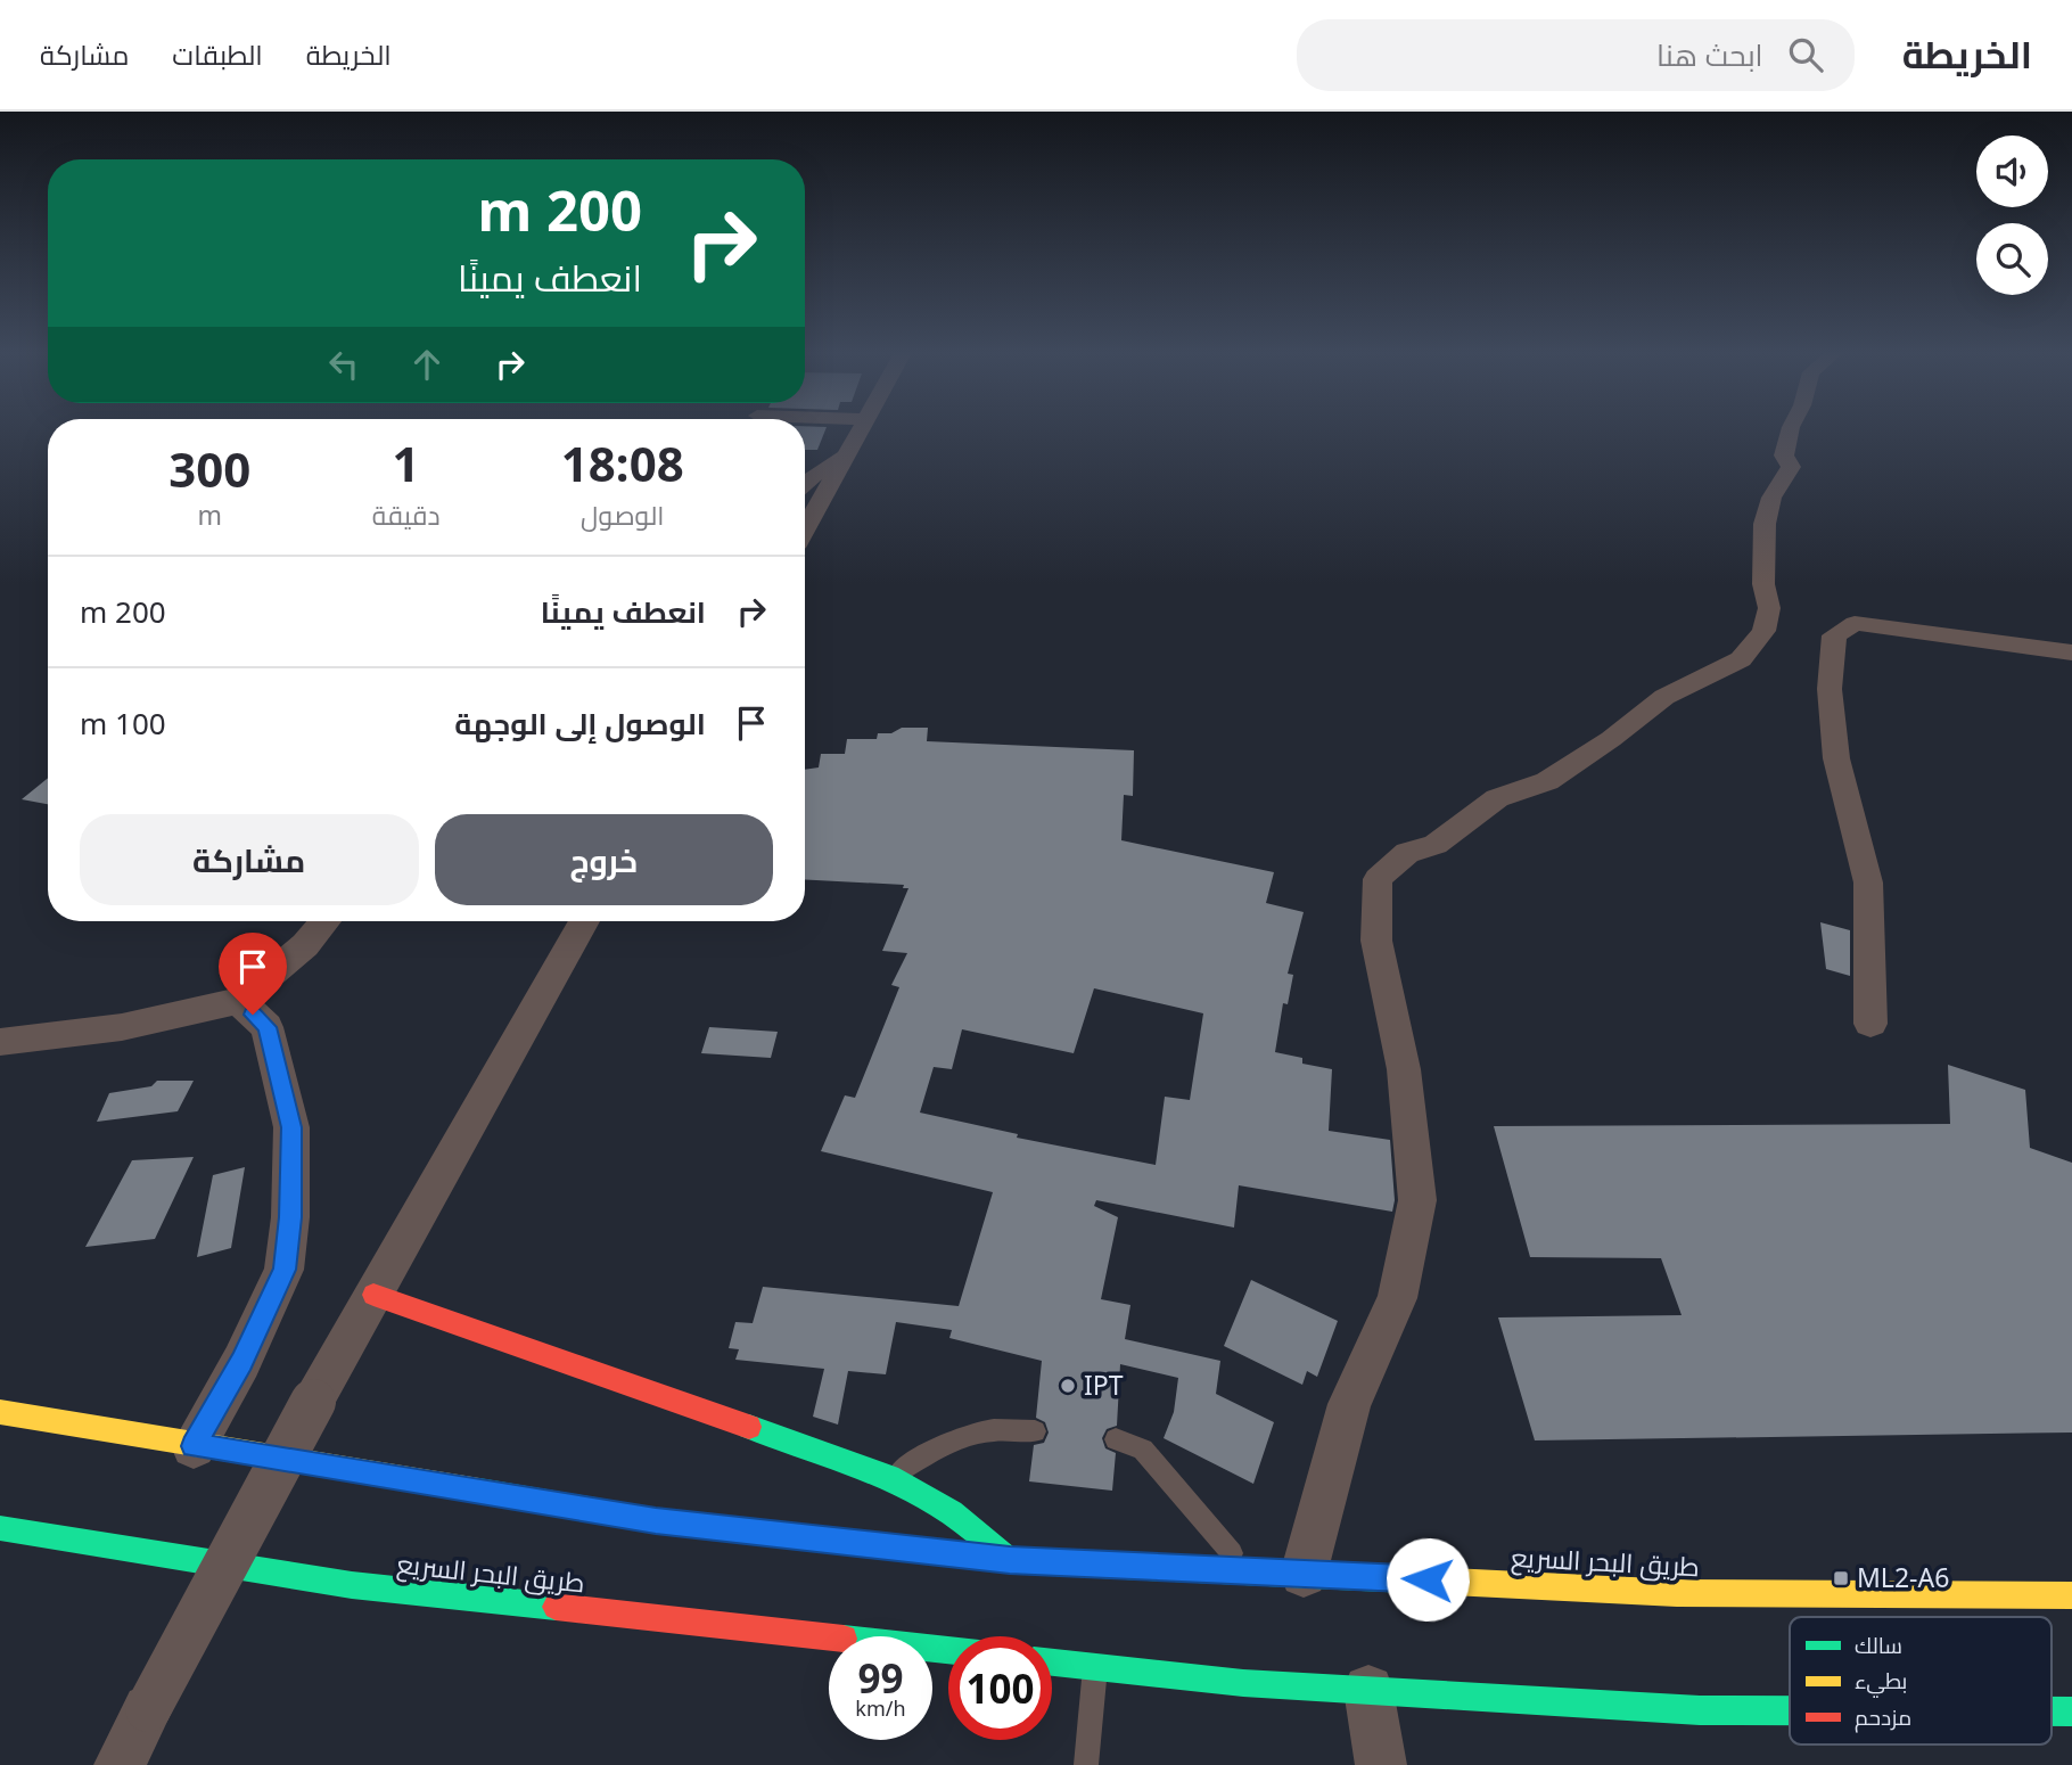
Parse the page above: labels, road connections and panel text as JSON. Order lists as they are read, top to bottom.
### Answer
{
  "streets": {
    "highway": ["طريق البحر السريع"]
  },
  "places": {
    "other": ["IPT"],
    "transit": ["ML2-A6"]
  },
  "legend": ["سالك", "بطيء", "مزدحم"],
  "page": {
    "header": "الخريطة",
    "search": "ابحث هنا",
    "nav": ["الخريطة", "الطبقات", "مشاركة"],
    "turn": ["200 m", "انعطف يمينًا"],
    "eta": [
      "18:08",
      "الوصول",
      "1",
      "دقيقة",
      "300",
      "m"
    ],
    "list": [
      {
        "name": "انعطف يمينًا",
        "value": "200 m"
      },
      {
        "name": "الوصول إلى الوجهة",
        "value": "100 m"
      }
    ],
    "buttons": ["خروج", "مشاركة"],
    "speed": "99 km/h",
    "limit": "100"
  }
}
